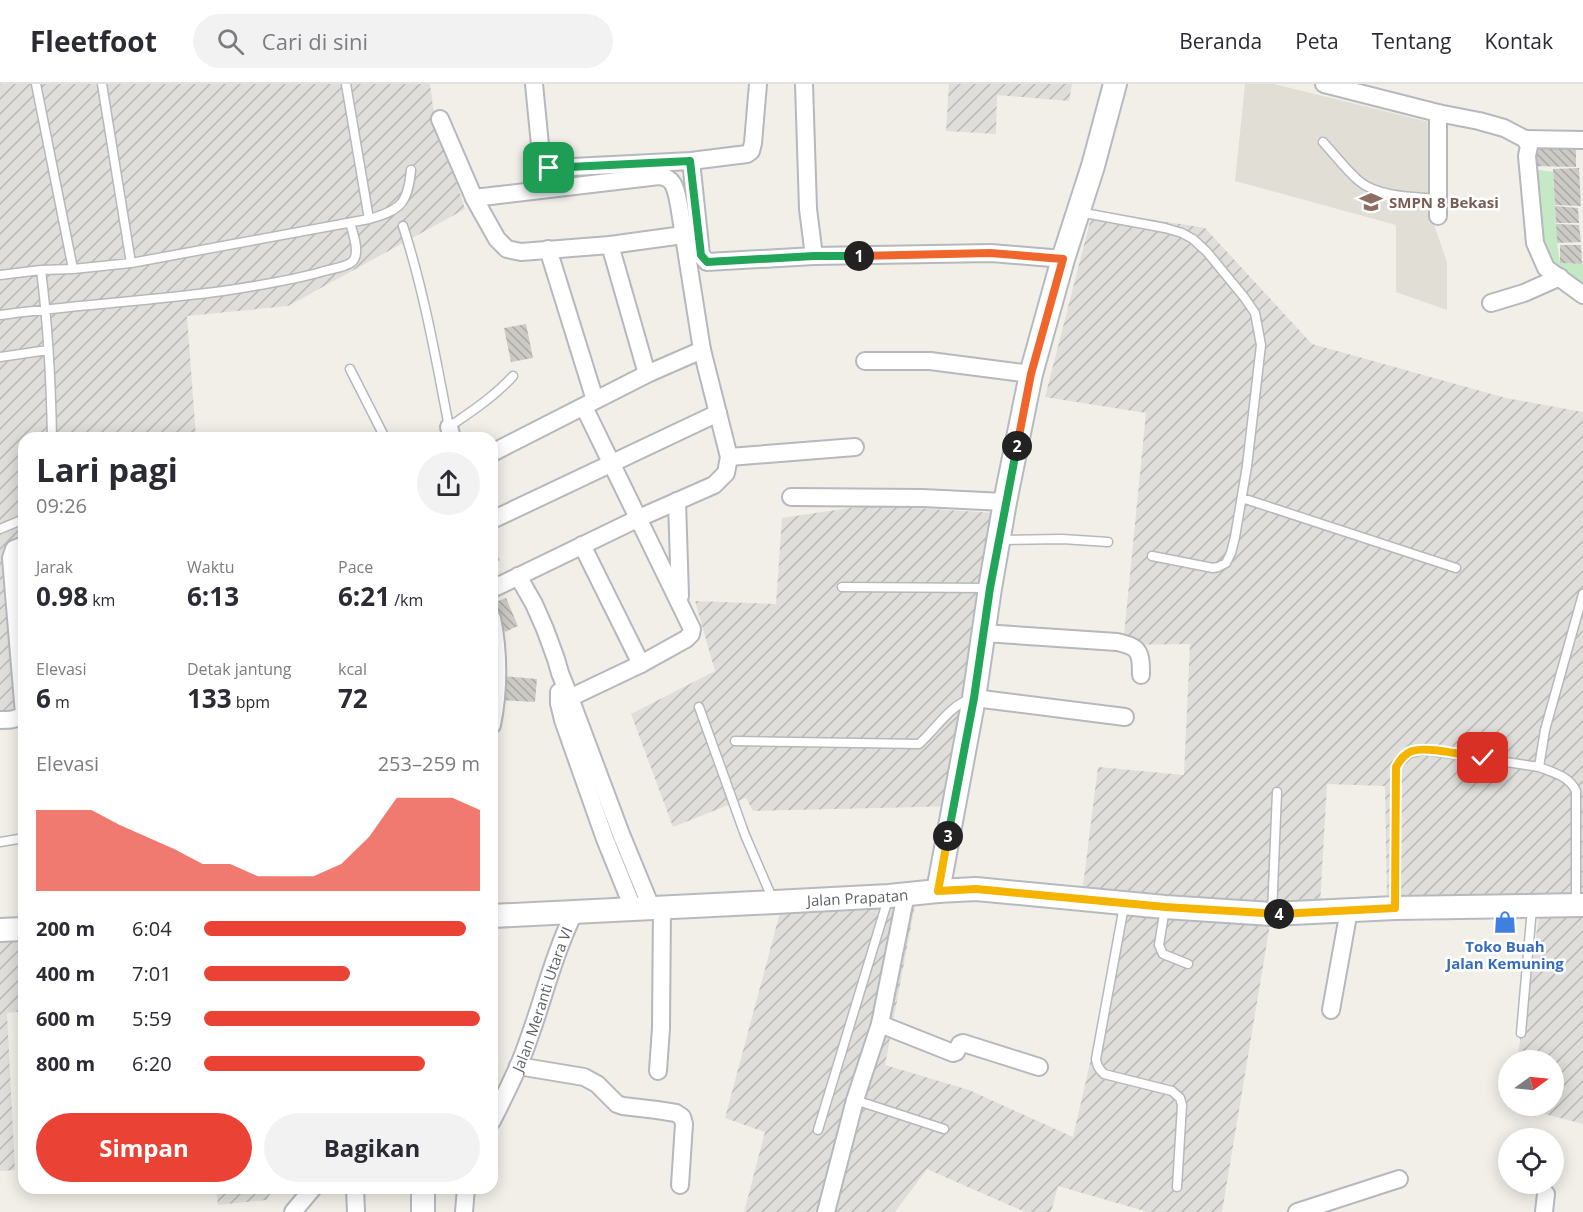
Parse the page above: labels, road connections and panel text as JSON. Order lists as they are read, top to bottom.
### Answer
{
  "streets": {
    "main road": ["Jalan Prapatan"],
    "street": ["Jalan Meranti Utara VI"]
  },
  "crossings": [
    ["Jalan Prapatan", "Jalan Meranti Utara VI"]
  ],
  "places": {
    "school or university": ["SMPN 8 Bekasi"],
    "shop": ["Toko Buah Jalan Kemuning"]
  },
  "north": "right",
  "page": {
    "header": "Fleetfoot",
    "search": "Cari di sini",
    "nav": [
      "Beranda",
      "Peta",
      "Tentang",
      "Kontak"
    ],
    "pins": [
      "1",
      "2",
      "3",
      "4"
    ],
    "heading": ["Lari pagi", "09:26"],
    "stats": [
      ["Jarak", "0.98 km"],
      ["Waktu", "6:13"],
      ["Pace", "6:21 /km"],
      ["Elevasi", "6 m"],
      ["Detak jantung", "133 bpm"],
      ["kcal", "72"]
    ],
    "chart": ["Elevasi", "253–259 m"],
    "list": [
      {
        "name": "200 m",
        "note": "6:04"
      },
      {
        "name": "400 m",
        "note": "7:01"
      },
      {
        "name": "600 m",
        "note": "5:59"
      },
      {
        "name": "800 m",
        "note": "6:20"
      }
    ],
    "buttons": ["Simpan", "Bagikan"]
  }
}
